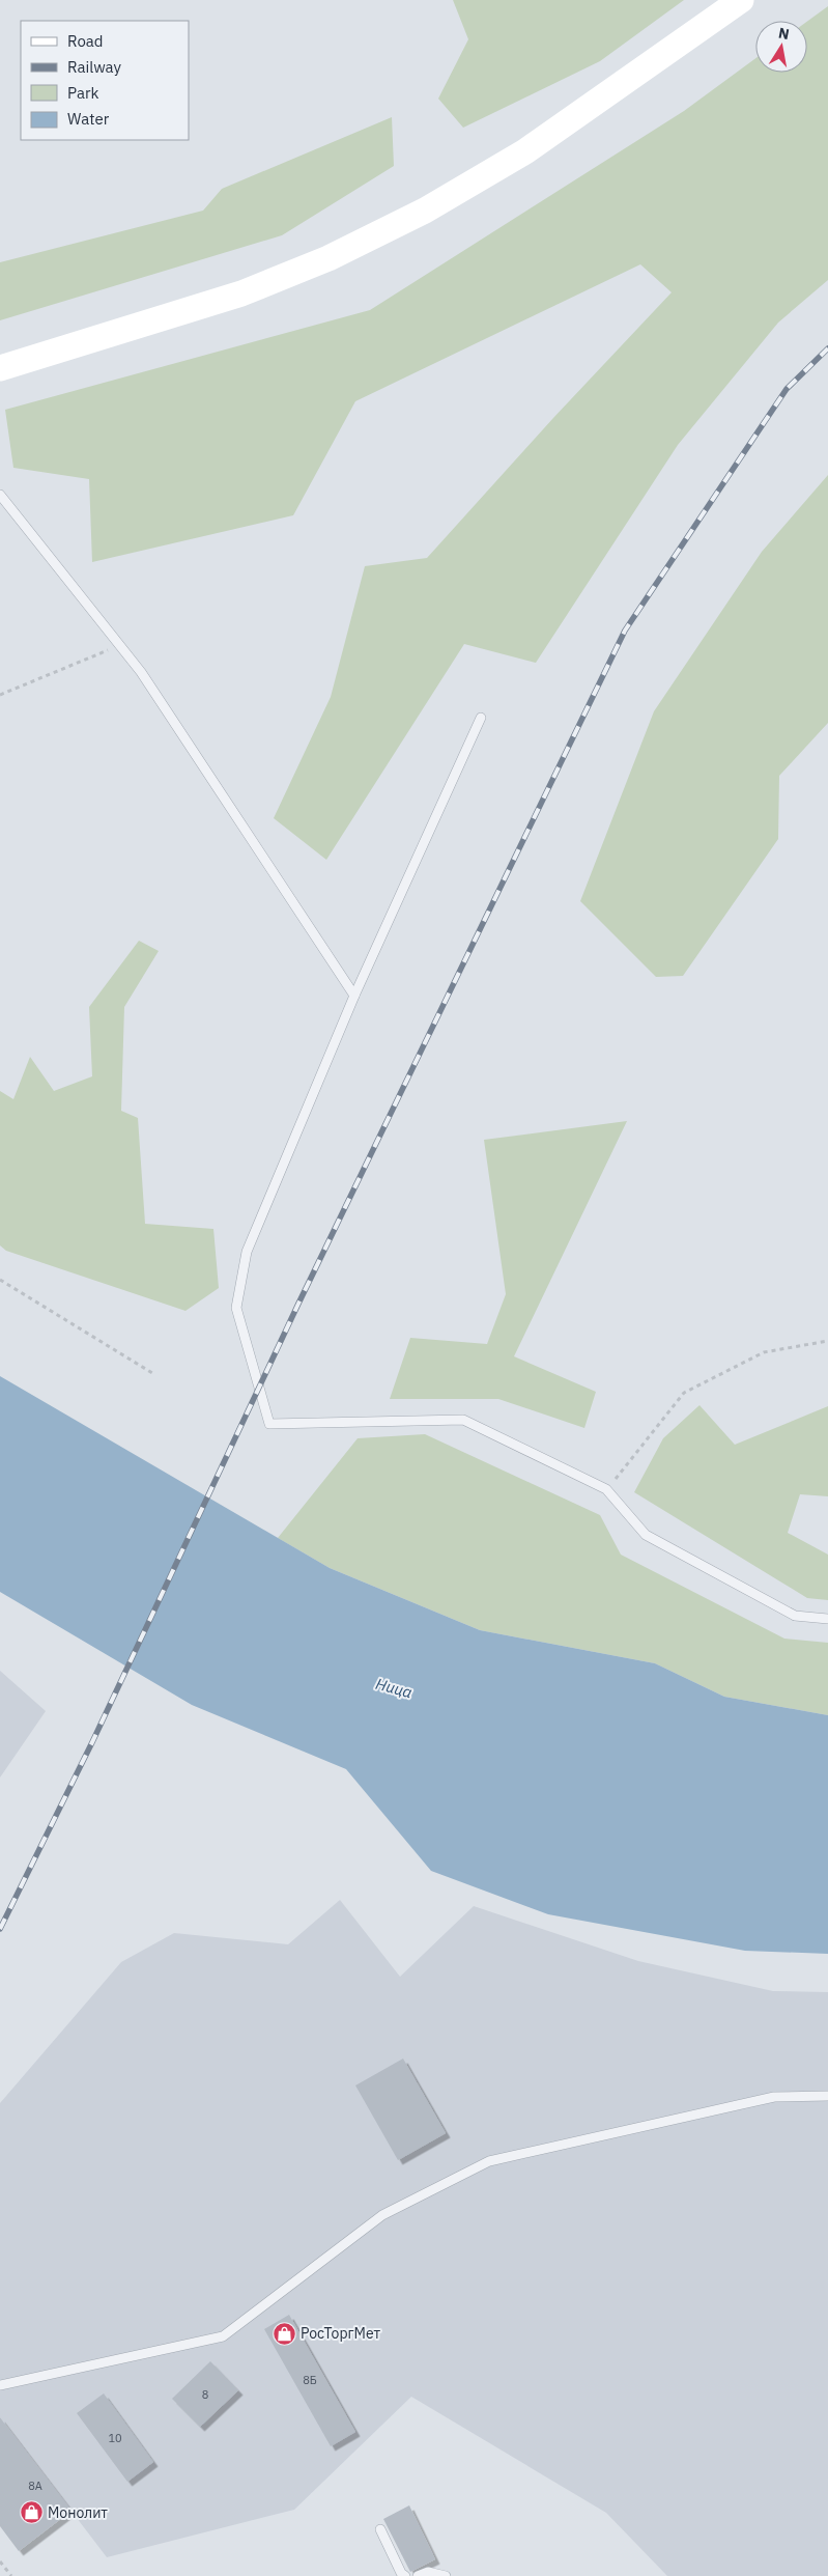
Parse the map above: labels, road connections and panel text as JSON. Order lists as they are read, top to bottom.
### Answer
{
  "water": ["Ница"],
  "places": {
    "shop": ["РосТоргМет", "Монолит"]
  },
  "house_numbers": [
    "8Б",
    "8",
    "10",
    "8А"
  ],
  "legend": [
    "Road",
    "Railway",
    "Park",
    "Water"
  ],
  "north": "top"
}
